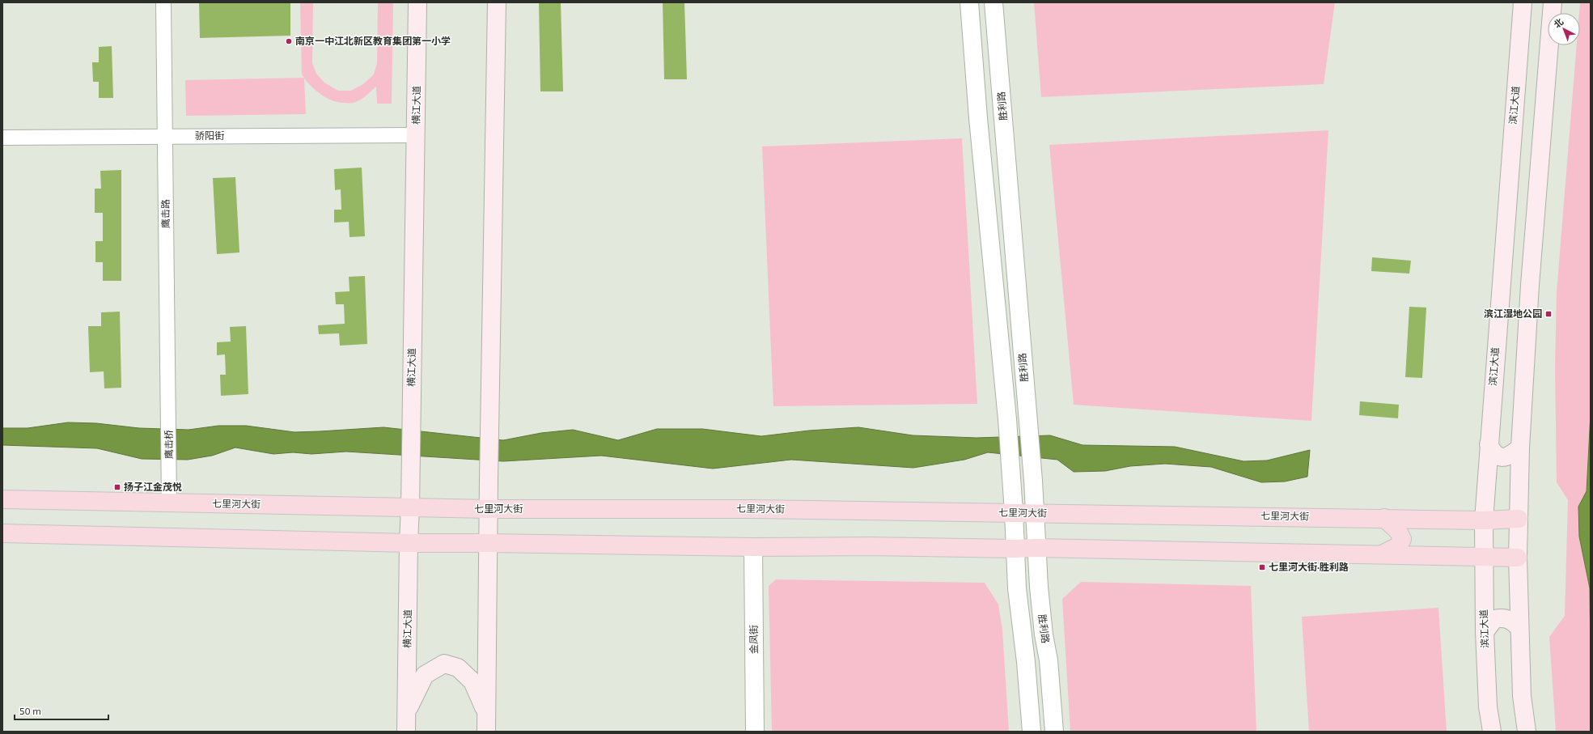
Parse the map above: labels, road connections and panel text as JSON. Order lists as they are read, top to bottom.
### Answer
{
  "streets": {
    "main road": ["横江大道", "滨江大道", "七里河大街"],
    "street": [
      "胜利路",
      "骄阳街",
      "鹰击路",
      "鹰击桥",
      "金凤街"
    ]
  },
  "crossings": [
    ["横江大道", "骄阳街"],
    ["横江大道", "七里河大街"],
    ["滨江大道", "七里河大街"],
    ["胜利路", "七里河大街"],
    ["骄阳街", "鹰击路"],
    ["鹰击路", "鹰击桥"],
    ["鹰击桥", "七里河大街"]
  ],
  "places": {
    "other": ["南京一中江北新区教育集团第一小学"],
    "transit": ["滨江湿地公园", "扬子江金茂悦", "七里河大街·胜利路"]
  },
  "scale_bar": "50 m",
  "north": "top left"
}
